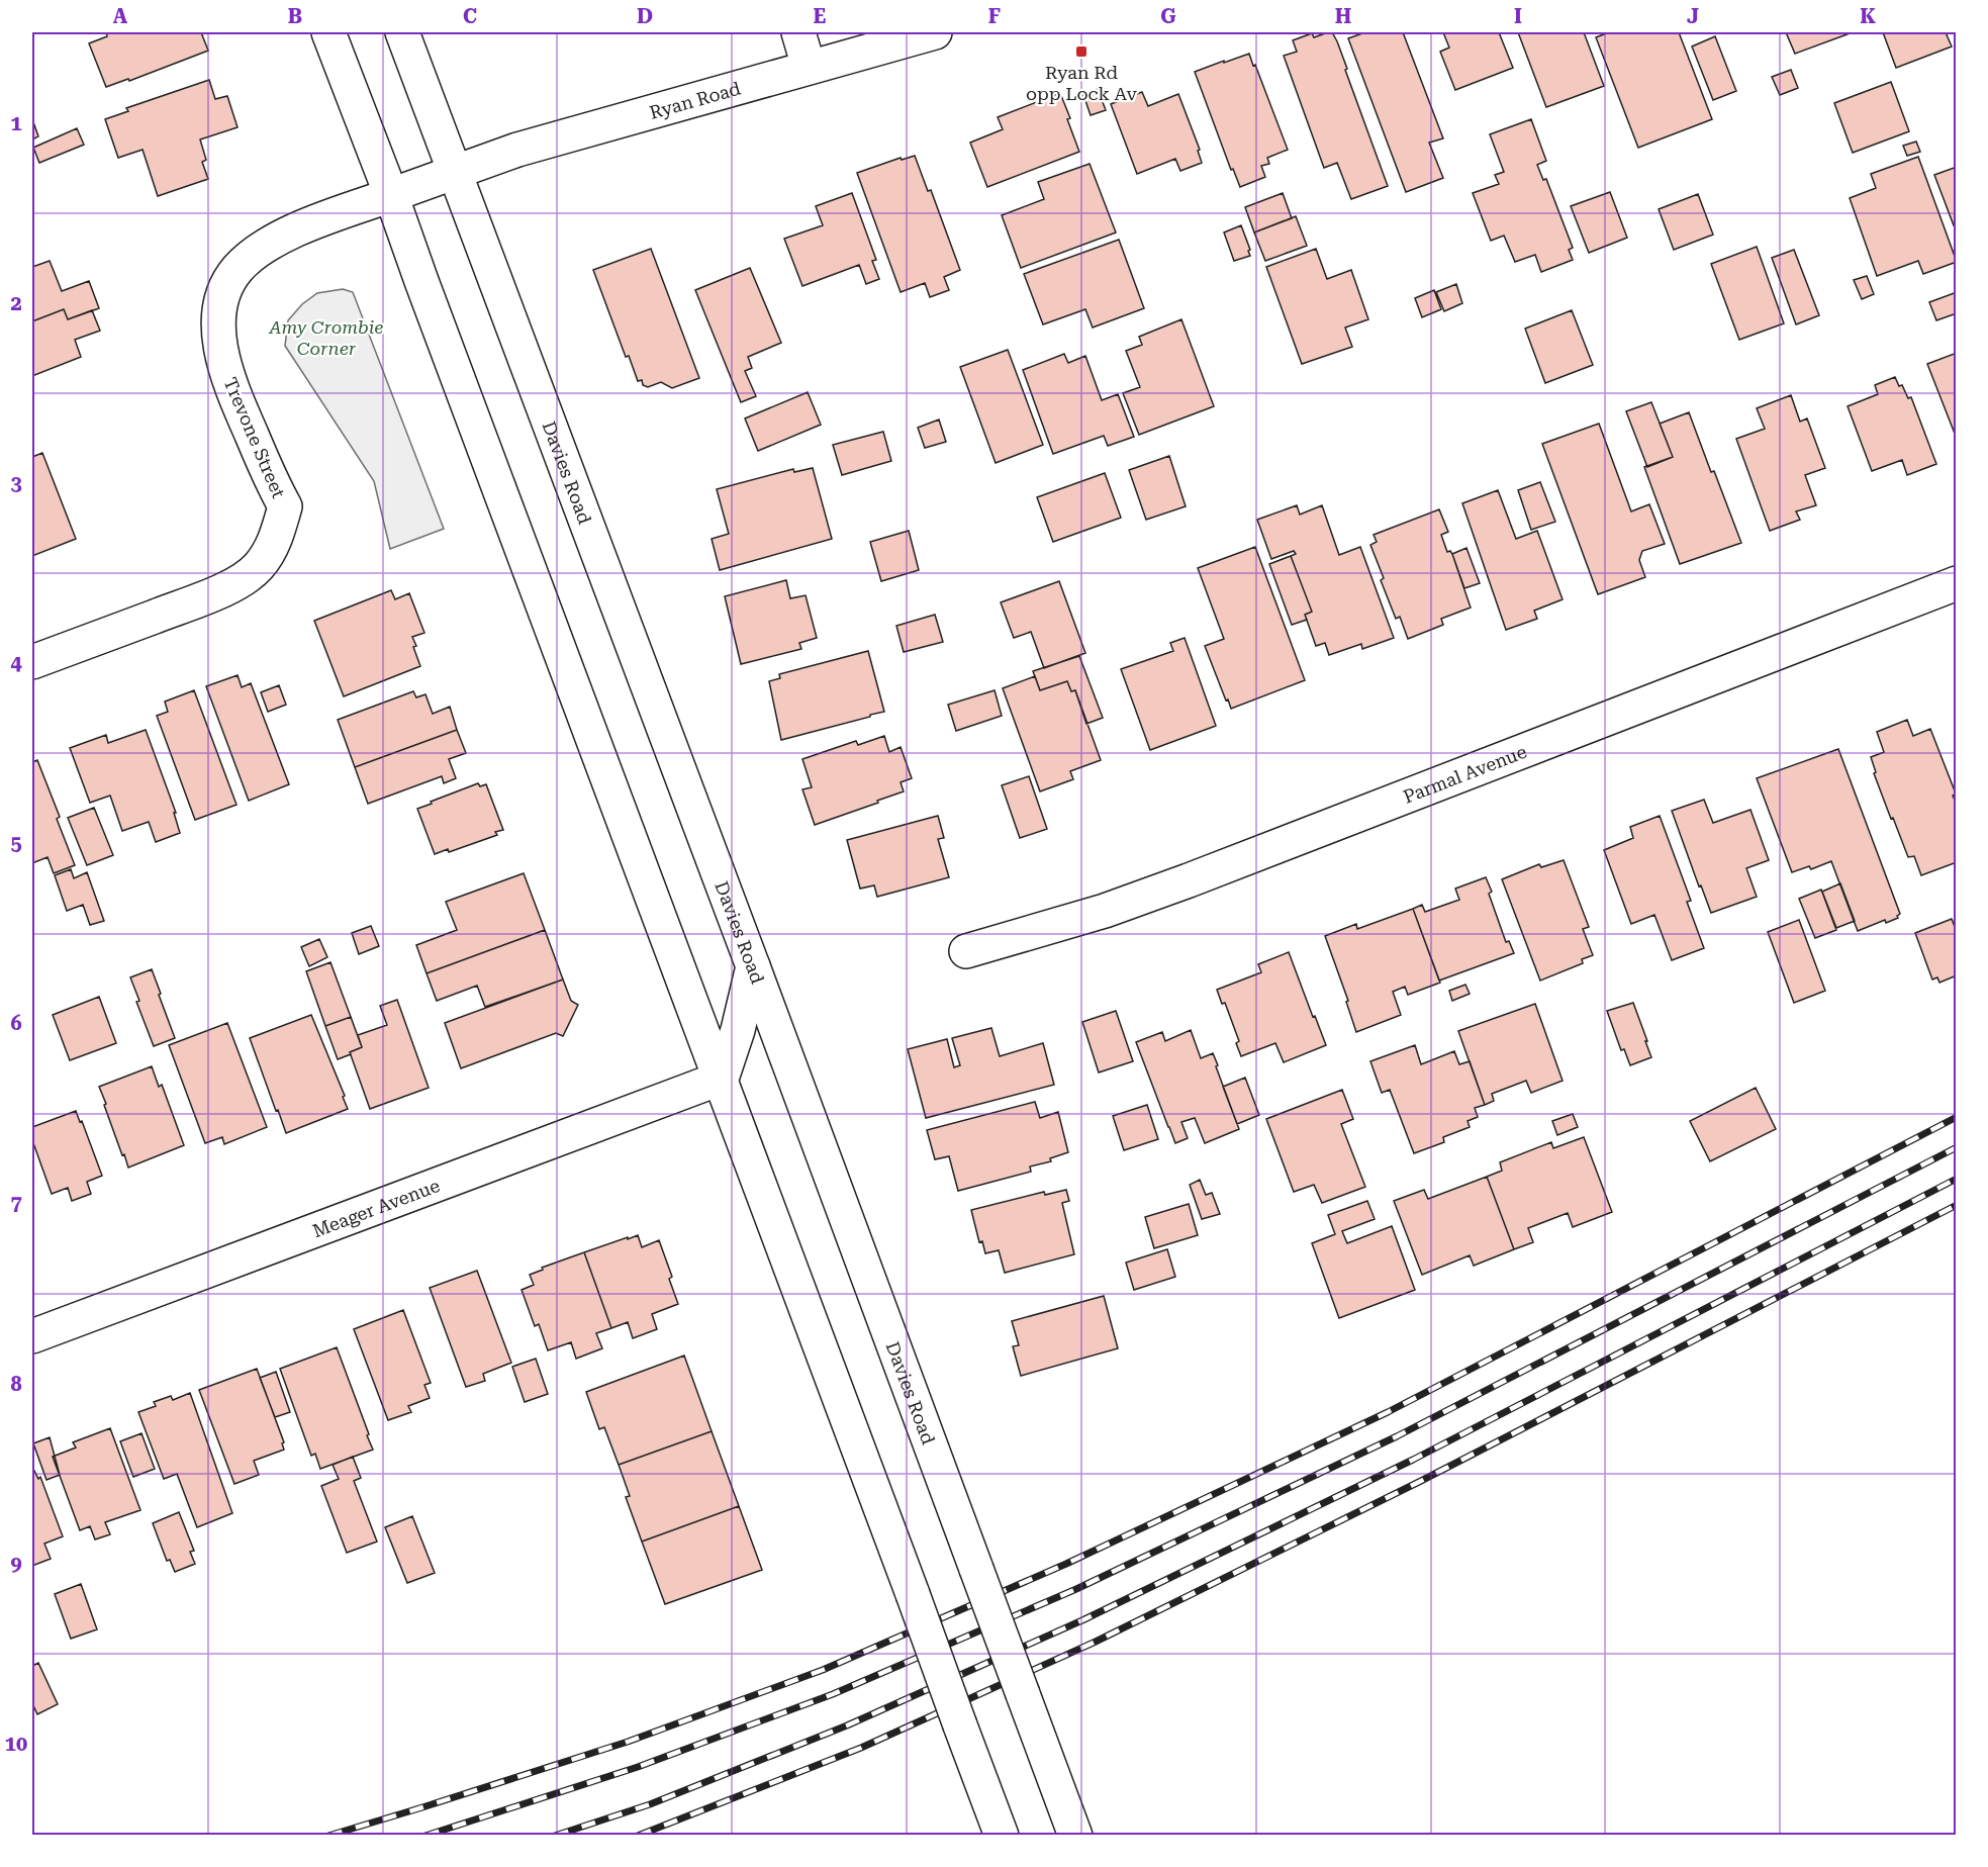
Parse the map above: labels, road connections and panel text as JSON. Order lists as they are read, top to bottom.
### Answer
{
  "streets": {
    "main road": [
      "Ryan Road",
      "Trevone Street",
      "Davies Road",
      "Parmal Avenue",
      "Meager Avenue"
    ]
  },
  "crossings": [
    ["Ryan Road", "Trevone Street"],
    ["Ryan Road", "Davies Road"]
  ],
  "parks": ["Amy Crombie Corner"],
  "places": {
    "transit": ["Ryan Rd opp Lock Av"]
  },
  "grid": {
    "columns": [
      "A",
      "B",
      "C",
      "D",
      "E",
      "F",
      "G",
      "H",
      "I",
      "J",
      "K"
    ],
    "rows": [
      "1",
      "2",
      "3",
      "4",
      "5",
      "6",
      "7",
      "8",
      "9",
      "10"
    ]
  }
}
